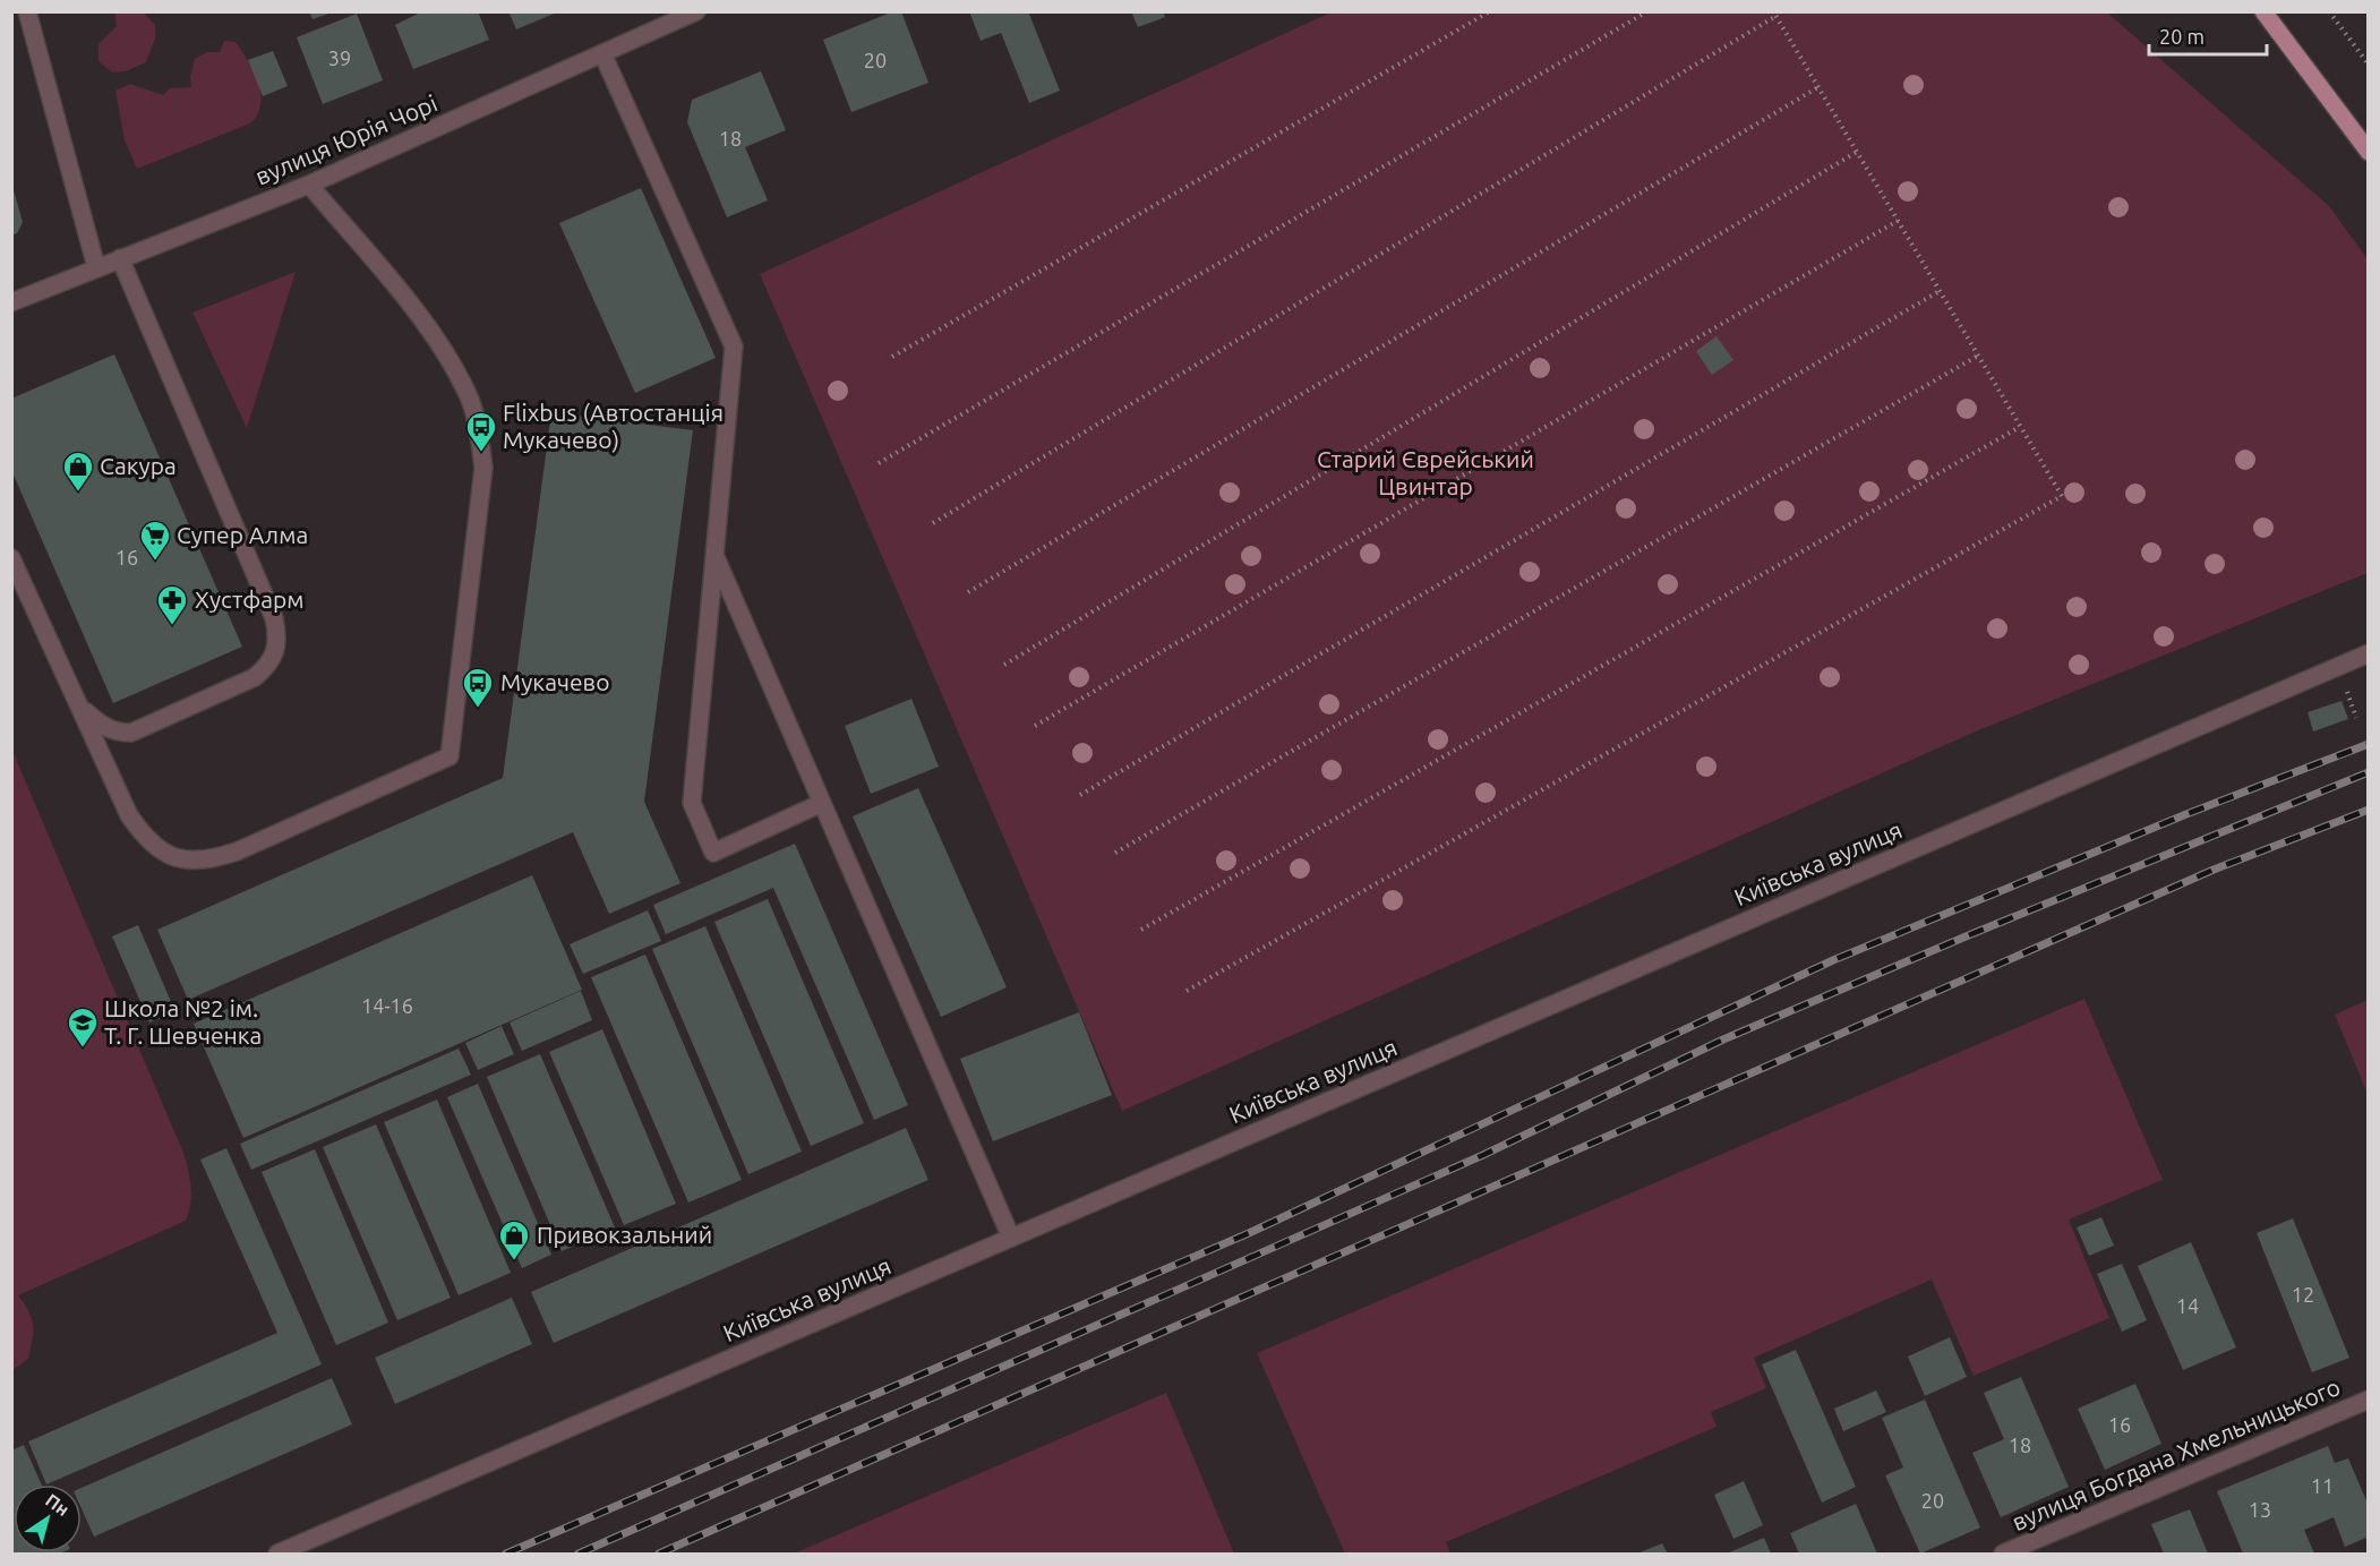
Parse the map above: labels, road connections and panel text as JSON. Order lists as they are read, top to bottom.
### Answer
{
  "streets": {
    "street": ["вулиця Юрія Чорі", "Київська вулиця", "вулиця Богдана Хмельницького"]
  },
  "parks": ["Старий Єврейський Цвинтар"],
  "places": {
    "bus stop": ["Flixbus (Автостанція Мукачево)", "Мукачево"],
    "shop": ["Сакура", "Привокзальний"],
    "supermarket": ["Супер Алма"],
    "pharmacy": ["Хустфарм"],
    "school or university": ["Школа №2 ім. Т. Г. Шевченка"]
  },
  "house_numbers": [
    "39",
    "20",
    "18",
    "16",
    "14-16",
    "12",
    "14",
    "16",
    "18",
    "11",
    "20",
    "13"
  ],
  "scale_bar": "20 m",
  "north": "top right"
}
